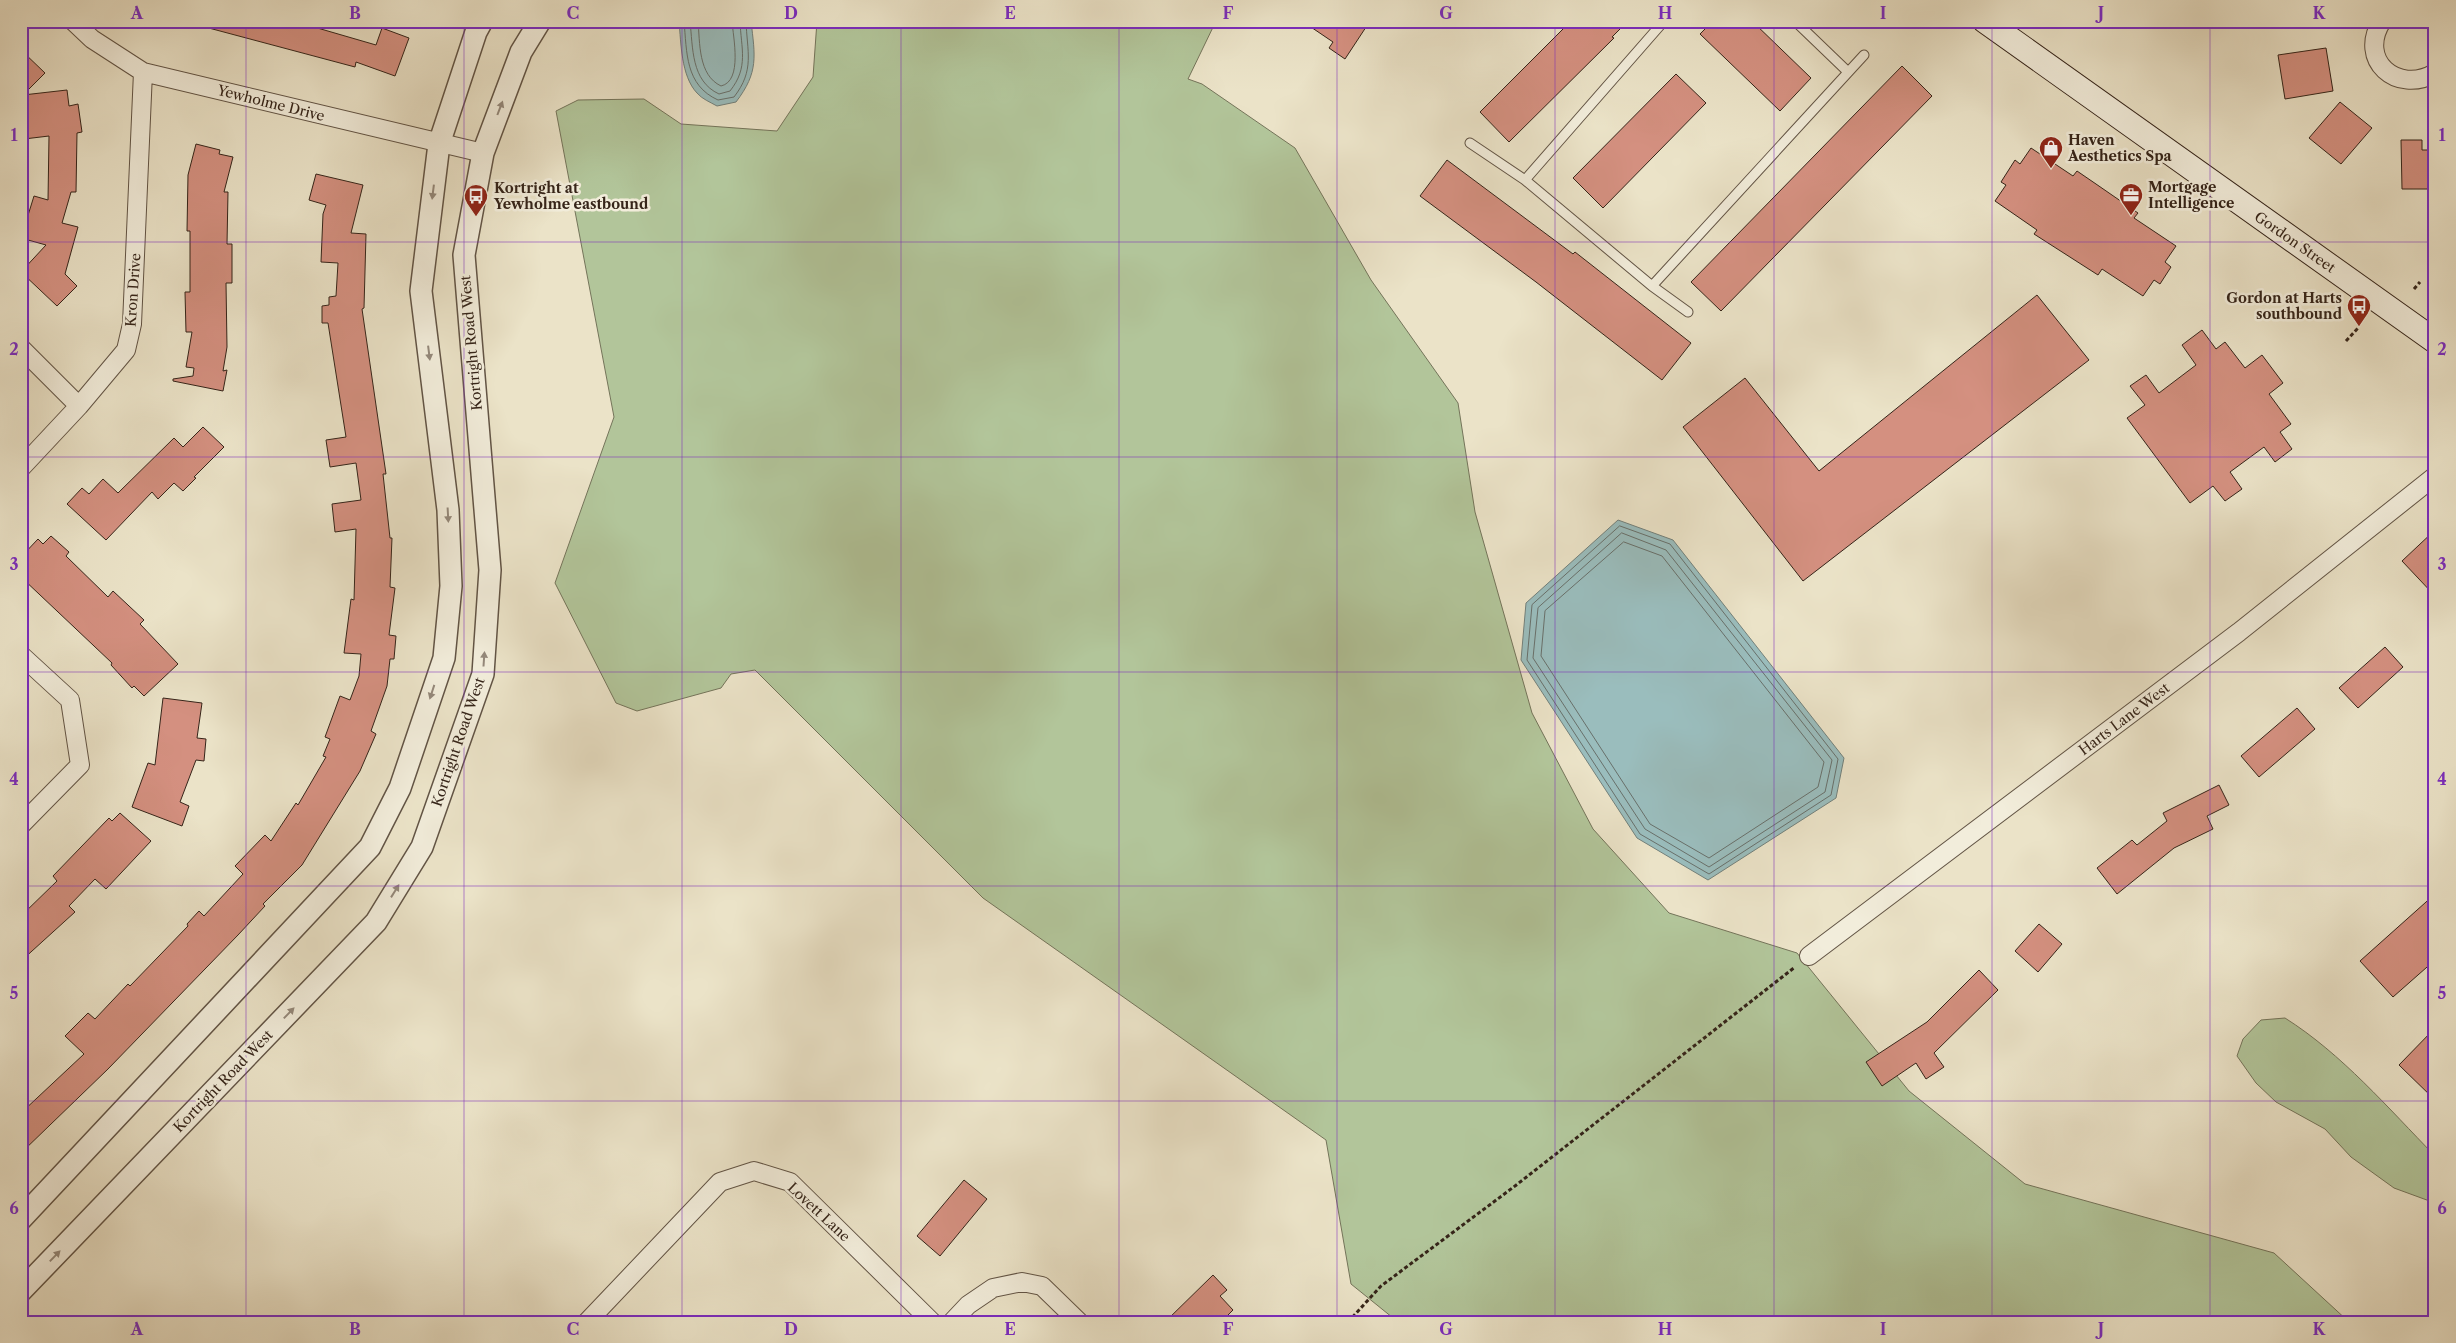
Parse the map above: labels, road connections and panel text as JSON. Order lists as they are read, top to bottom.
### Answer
{
  "streets": {
    "main road": ["Gordon Street"],
    "street": [
      "Yewholme Drive",
      "Kron Drive",
      "Kortright Road West",
      "Harts Lane West",
      "Lovett Lane"
    ]
  },
  "crossings": [
    ["Yewholme Drive", "Kron Drive"],
    ["Yewholme Drive", "Kortright Road West"]
  ],
  "places": {
    "shop": ["Haven Aesthetics Spa"],
    "office": ["Mortgage Intelligence"],
    "bus stop": ["Kortright at Yewholme eastbound", "Gordon at Harts southbound"]
  },
  "grid": {
    "columns": [
      "A",
      "B",
      "C",
      "D",
      "E",
      "F",
      "G",
      "H",
      "I",
      "J",
      "K"
    ],
    "rows": [
      "1",
      "2",
      "3",
      "4",
      "5",
      "6"
    ]
  }
}
